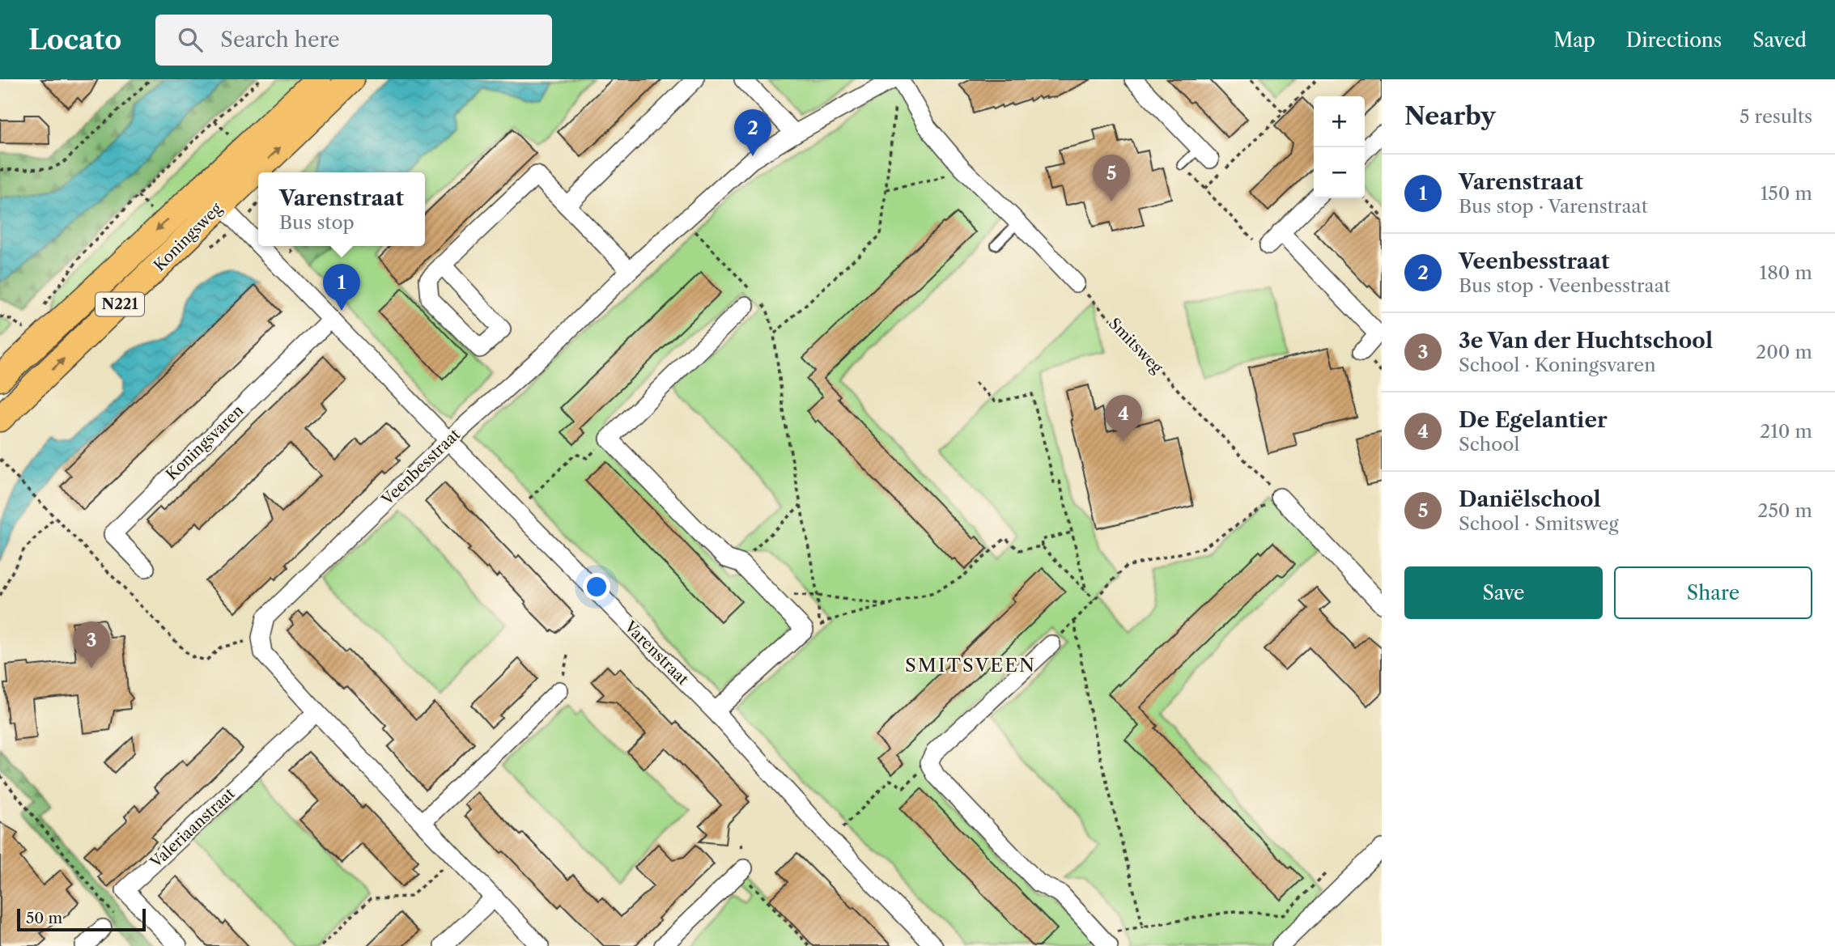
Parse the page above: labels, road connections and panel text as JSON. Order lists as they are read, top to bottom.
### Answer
{
  "streets": {
    "main road": ["Koningsweg", "N221"],
    "street": [
      "Koningsvaren",
      "Veenbesstraat",
      "Varenstraat",
      "Valeriaanstraat"
    ],
    "path": ["Smitsweg"]
  },
  "crossings": [
    ["Koningsweg", "Varenstraat"],
    ["Koningsvaren", "Varenstraat"],
    ["Veenbesstraat", "Varenstraat"]
  ],
  "districts": ["SMITSVEEN"],
  "scale_bar": "50 m",
  "page": {
    "header": "Locato",
    "search": "Search here",
    "nav": ["Map", "Directions", "Saved"],
    "heading": ["Nearby", "5 results"],
    "map_buttons": ["+", "−"],
    "pins": [
      "2",
      "5",
      "1",
      "4",
      "3"
    ],
    "list": [
      {
        "mark": "1",
        "name": "Varenstraat",
        "note": "Bus stop · Varenstraat",
        "value": "150 m"
      },
      {
        "mark": "2",
        "name": "Veenbesstraat",
        "note": "Bus stop · Veenbesstraat",
        "value": "180 m"
      },
      {
        "mark": "3",
        "name": "3e Van der Huchtschool",
        "note": "School · Koningsvaren",
        "value": "200 m"
      },
      {
        "mark": "4",
        "name": "De Egelantier",
        "note": "School",
        "value": "210 m"
      },
      {
        "mark": "5",
        "name": "Daniëlschool",
        "note": "School · Smitsweg",
        "value": "250 m"
      }
    ],
    "popup": ["Varenstraat", "Bus stop"],
    "buttons": ["Save", "Share"],
    "scale": "50 m"
  }
}
